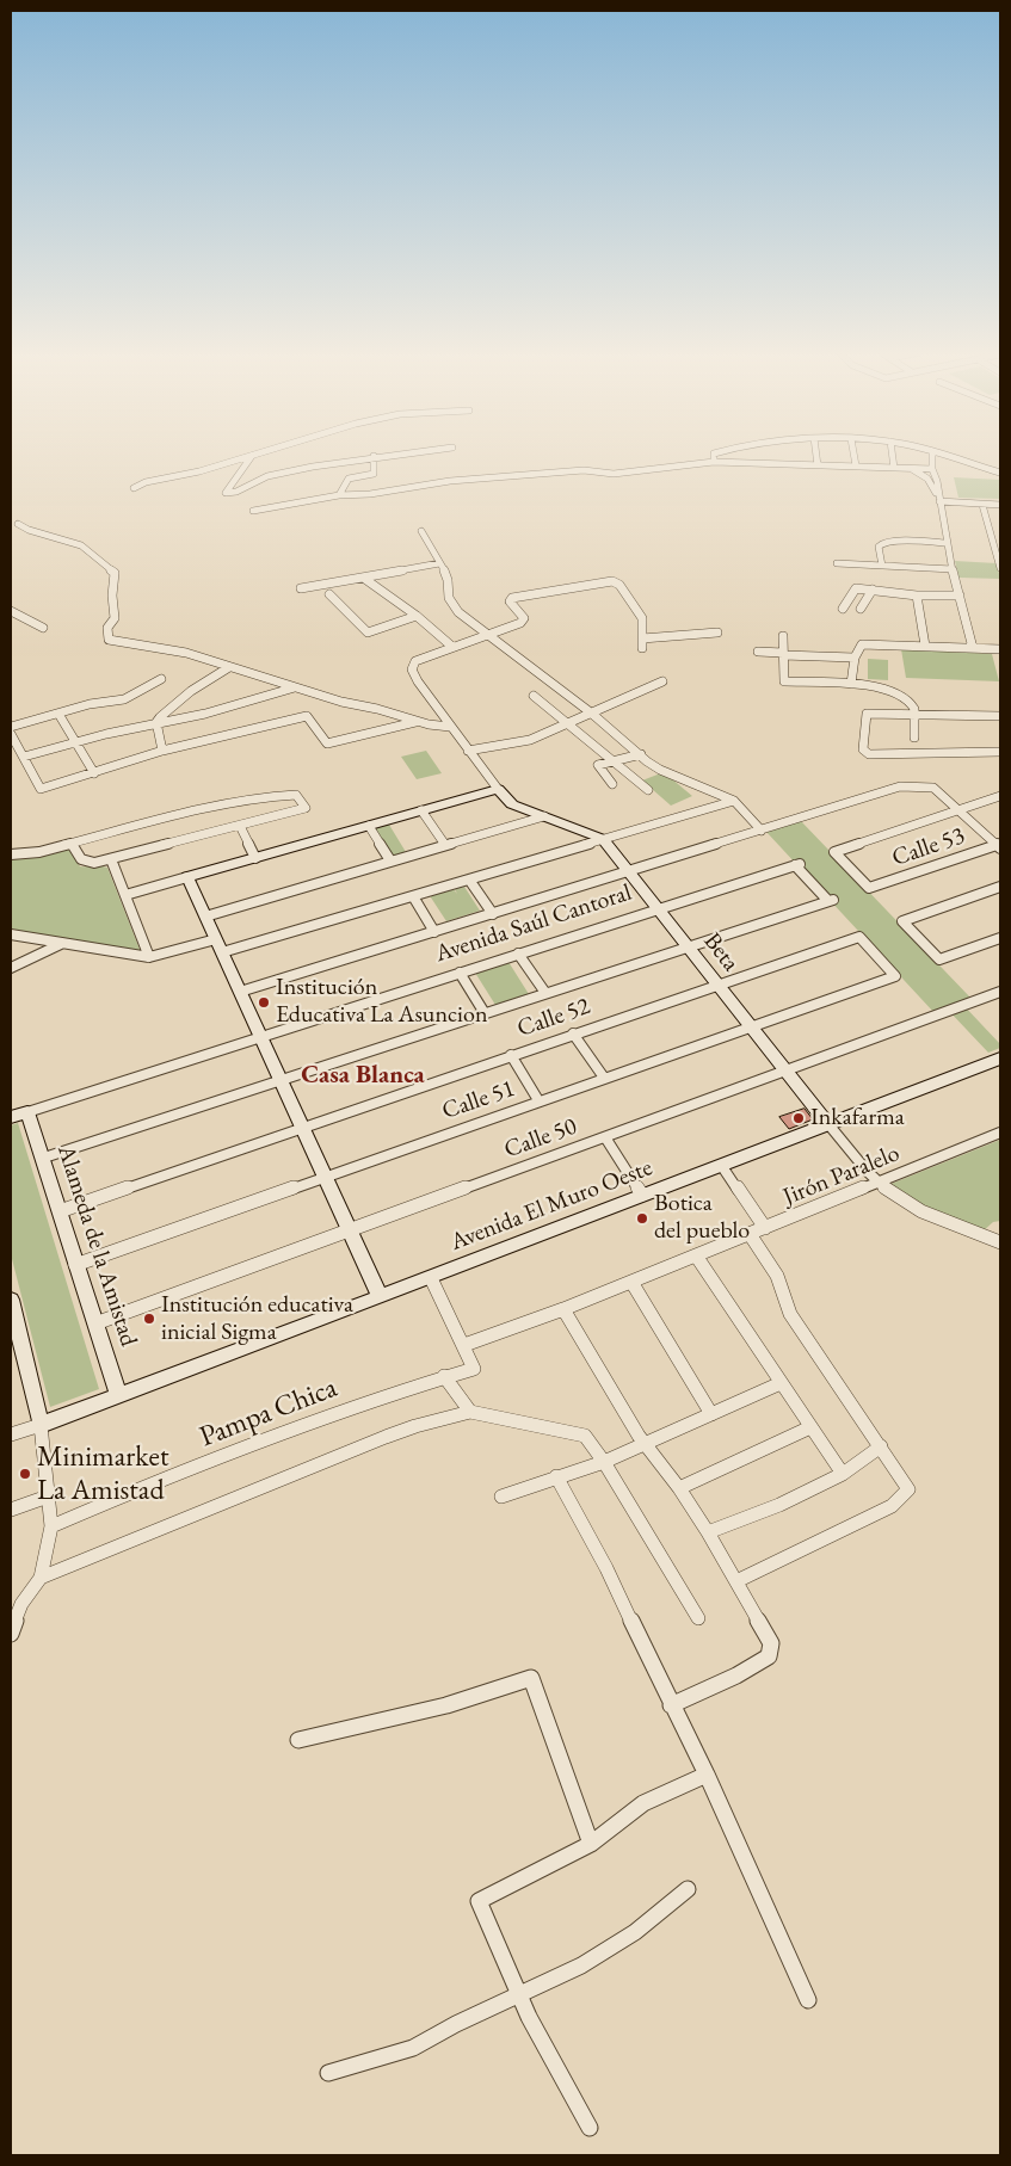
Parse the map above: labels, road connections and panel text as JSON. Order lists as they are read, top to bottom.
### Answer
{
  "streets": {
    "street": [
      "Calle 53",
      "Avenida Saúl Cantoral",
      "Beta",
      "Calle 52",
      "Calle 51",
      "Calle 50",
      "Jirón Paralelo",
      "Avenida El Muro Oeste",
      "Alameda de la Amistad",
      "Pampa Chica"
    ]
  },
  "crossings": [
    ["Avenida Saúl Cantoral", "Beta"],
    ["Avenida Saúl Cantoral", "Alameda de la Amistad"],
    ["Beta", "Calle 52"],
    ["Beta", "Calle 51"],
    ["Beta", "Calle 50"],
    ["Beta", "Jirón Paralelo"],
    ["Beta", "Avenida El Muro Oeste"],
    ["Calle 52", "Calle 51"],
    ["Calle 52", "Alameda de la Amistad"],
    ["Calle 51", "Alameda de la Amistad"],
    ["Calle 50", "Alameda de la Amistad"],
    ["Jirón Paralelo", "Pampa Chica"],
    ["Avenida El Muro Oeste", "Alameda de la Amistad"]
  ],
  "districts": ["Casa Blanca"],
  "places": [
    "Institución Educativa La Asuncion",
    "Inkafarma",
    "Botica del pueblo",
    "Institución educativa inicial Sigma",
    "Minimarket La Amistad"
  ]
}
